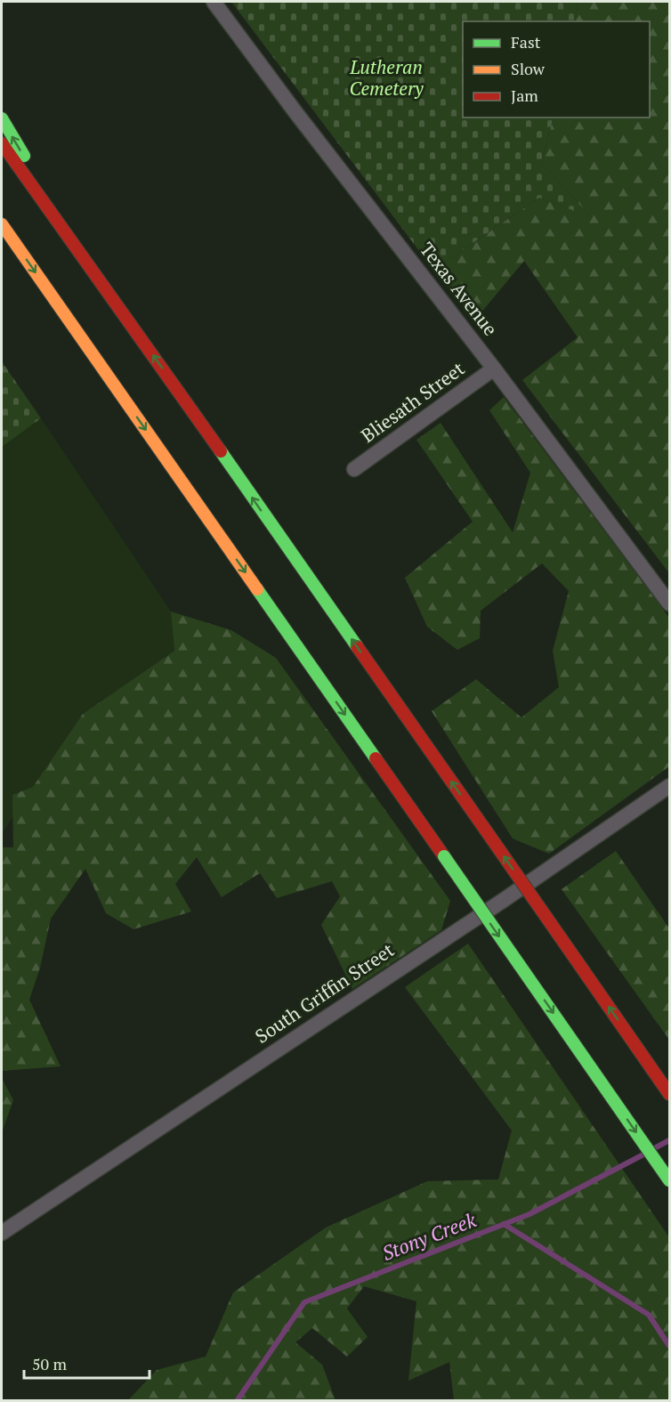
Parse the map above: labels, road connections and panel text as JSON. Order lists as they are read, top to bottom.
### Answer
{
  "streets": {
    "street": ["Texas Avenue", "Bliesath Street", "South Griffin Street"]
  },
  "crossings": [
    ["Texas Avenue", "Bliesath Street"]
  ],
  "water": ["Stony Creek"],
  "parks": ["Lutheran Cemetery"],
  "legend": ["Fast", "Slow", "Jam"],
  "scale_bar": "50 m"
}
